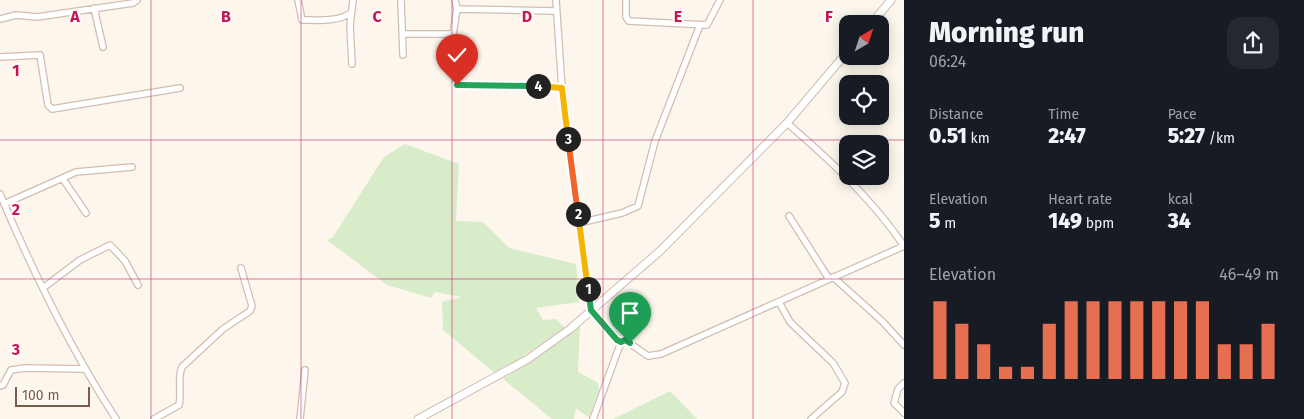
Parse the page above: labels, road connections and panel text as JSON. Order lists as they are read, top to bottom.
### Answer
{
  "scale_bar": "100 m",
  "north": "top right",
  "page": {
    "heading": ["Morning run", "06:24"],
    "pins": [
      "4",
      "3",
      "2",
      "1"
    ],
    "stats": [
      ["Distance", "0.51 km"],
      ["Time", "2:47"],
      ["Pace", "5:27 /km"],
      ["Elevation", "5 m"],
      ["Heart rate", "149 bpm"],
      ["kcal", "34"]
    ],
    "chart": ["Elevation", "46–49 m"],
    "scale": "100 m"
  },
  "grid": {
    "columns": [
      "A",
      "B",
      "C",
      "D",
      "E",
      "F"
    ],
    "rows": ["1", "2", "3"]
  }
}
